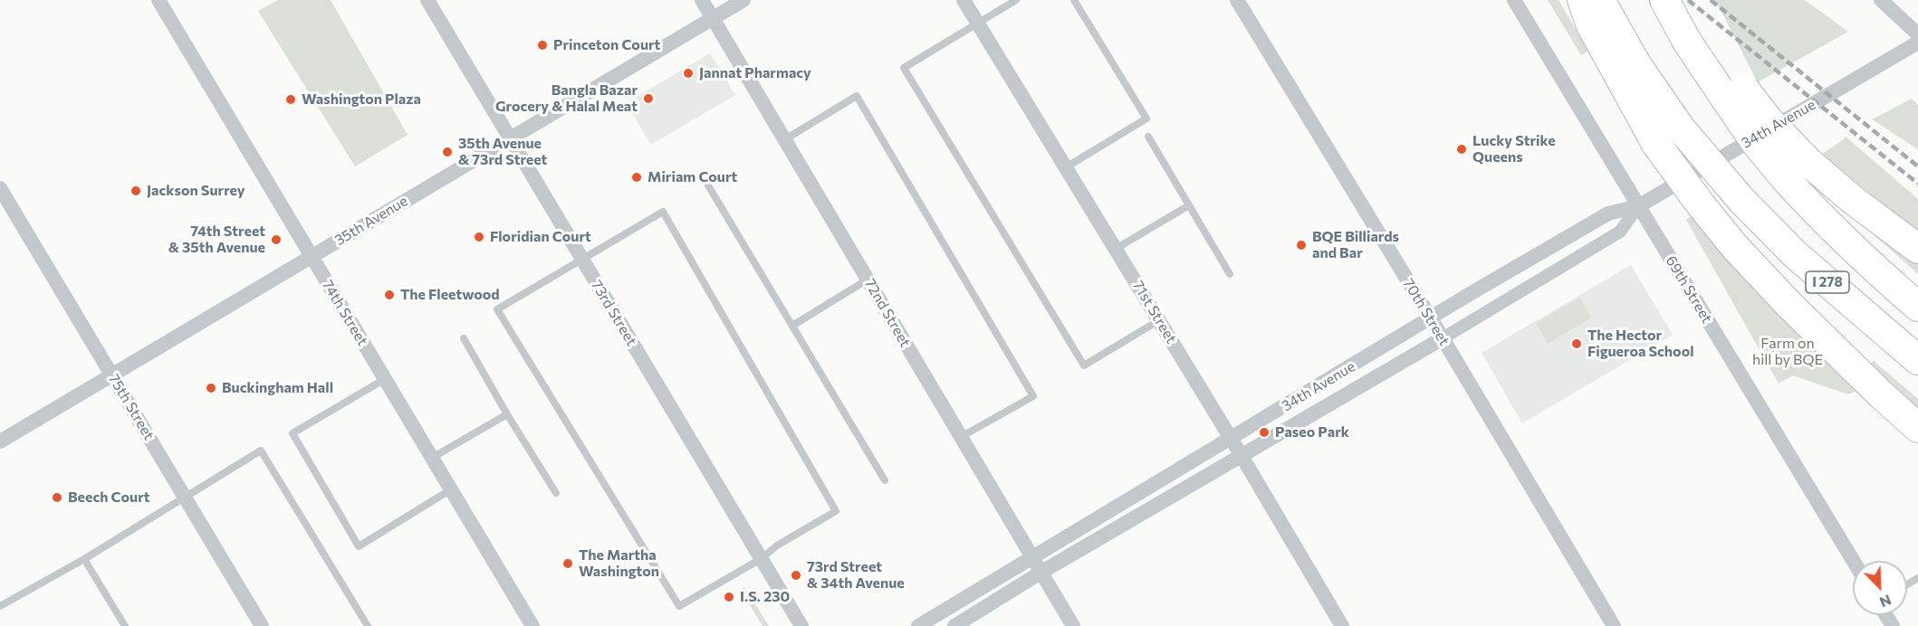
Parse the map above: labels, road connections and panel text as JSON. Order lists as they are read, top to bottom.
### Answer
{
  "streets": {
    "highway": ["I 278"],
    "street": [
      "34th Avenue",
      "35th Avenue",
      "69th Street",
      "71st Street",
      "70th Street",
      "74th Street",
      "73rd Street",
      "72nd Street",
      "75th Street"
    ]
  },
  "crossings": [
    ["34th Avenue", "69th Street"],
    ["34th Avenue", "71st Street"],
    ["34th Avenue", "70th Street"],
    ["34th Avenue", "72nd Street"],
    ["35th Avenue", "74th Street"],
    ["35th Avenue", "73rd Street"],
    ["35th Avenue", "72nd Street"],
    ["35th Avenue", "75th Street"]
  ],
  "parks": ["Farm on hill by BQE"],
  "places": [
    "Princeton Court",
    "Jannat Pharmacy",
    "Bangla Bazar Grocery & Halal Meat",
    "Washington Plaza",
    "Lucky Strike Queens",
    "35th Avenue & 73rd Street",
    "Miriam Court",
    "Jackson Surrey",
    "Floridian Court",
    "74th Street & 35th Avenue",
    "BQE Billiards and Bar",
    "The Fleetwood",
    "The Hector Figueroa School",
    "Buckingham Hall",
    "Paseo Park",
    "Beech Court",
    "The Martha Washington",
    "73rd Street & 34th Avenue",
    "I.S. 230"
  ],
  "north": "bottom right"
}
